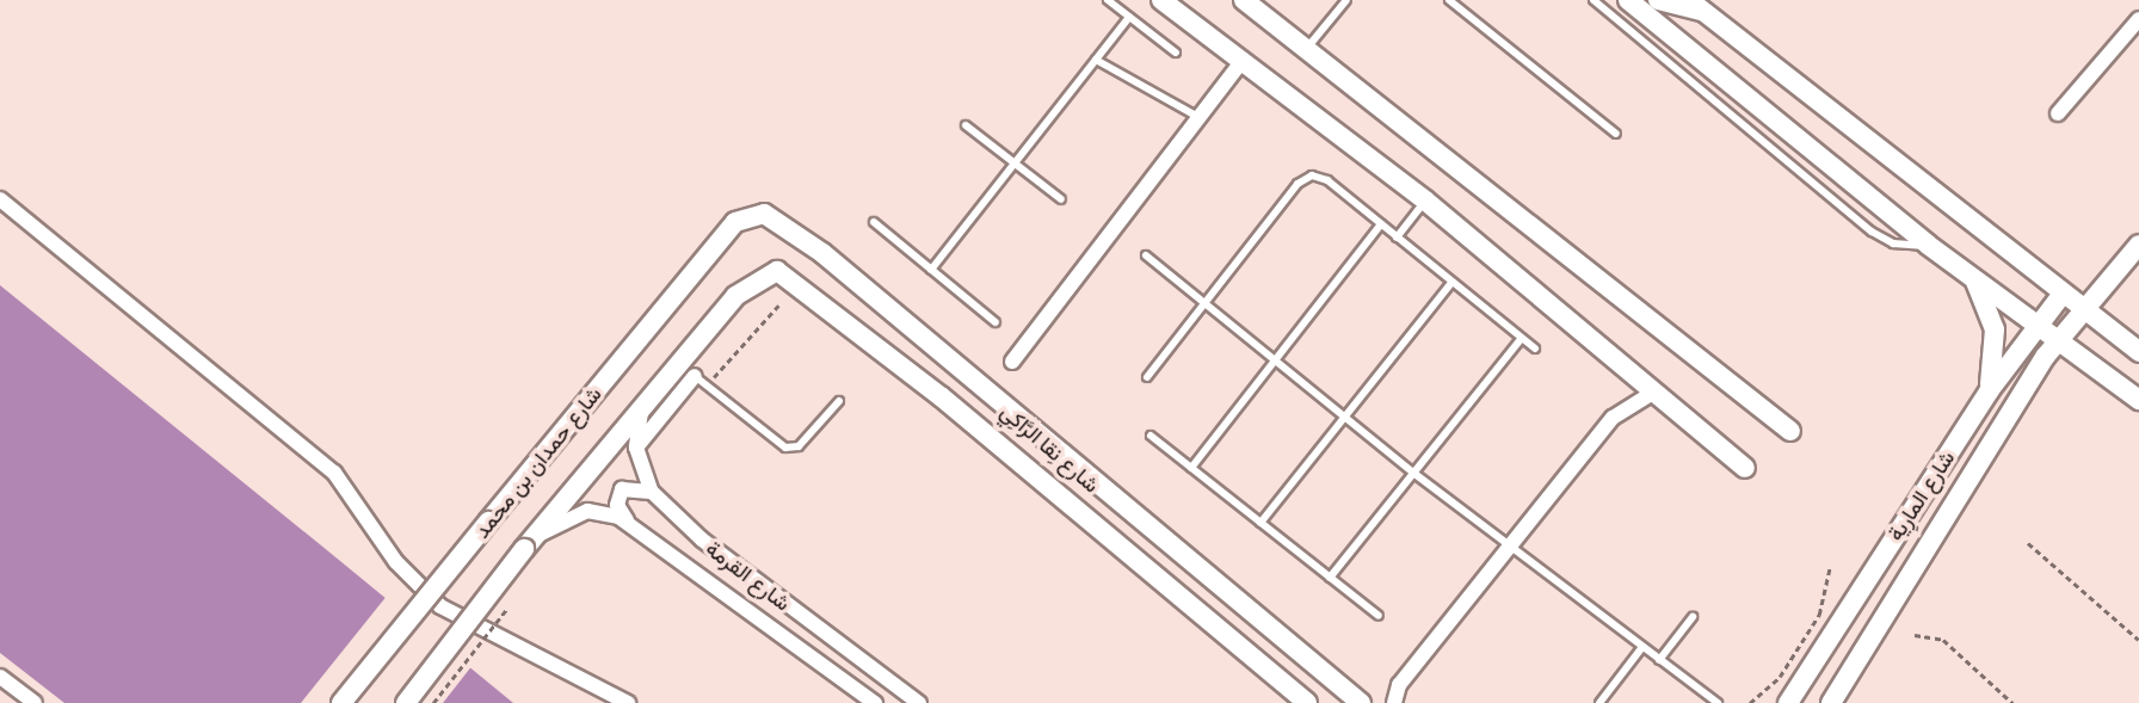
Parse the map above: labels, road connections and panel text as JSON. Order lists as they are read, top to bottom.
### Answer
{
  "streets": {
    "street": [
      "شارع نِقا الرَّاكِي",
      "شارع حمدان بن محمد",
      "شارع المارِية",
      "شارع القرمة"
    ]
  },
  "crossings": [
    ["شارع نِقا الرَّاكِي", "شارع حمدان بن محمد"],
    ["شارع حمدان بن محمد", "شارع القرمة"]
  ]
}
